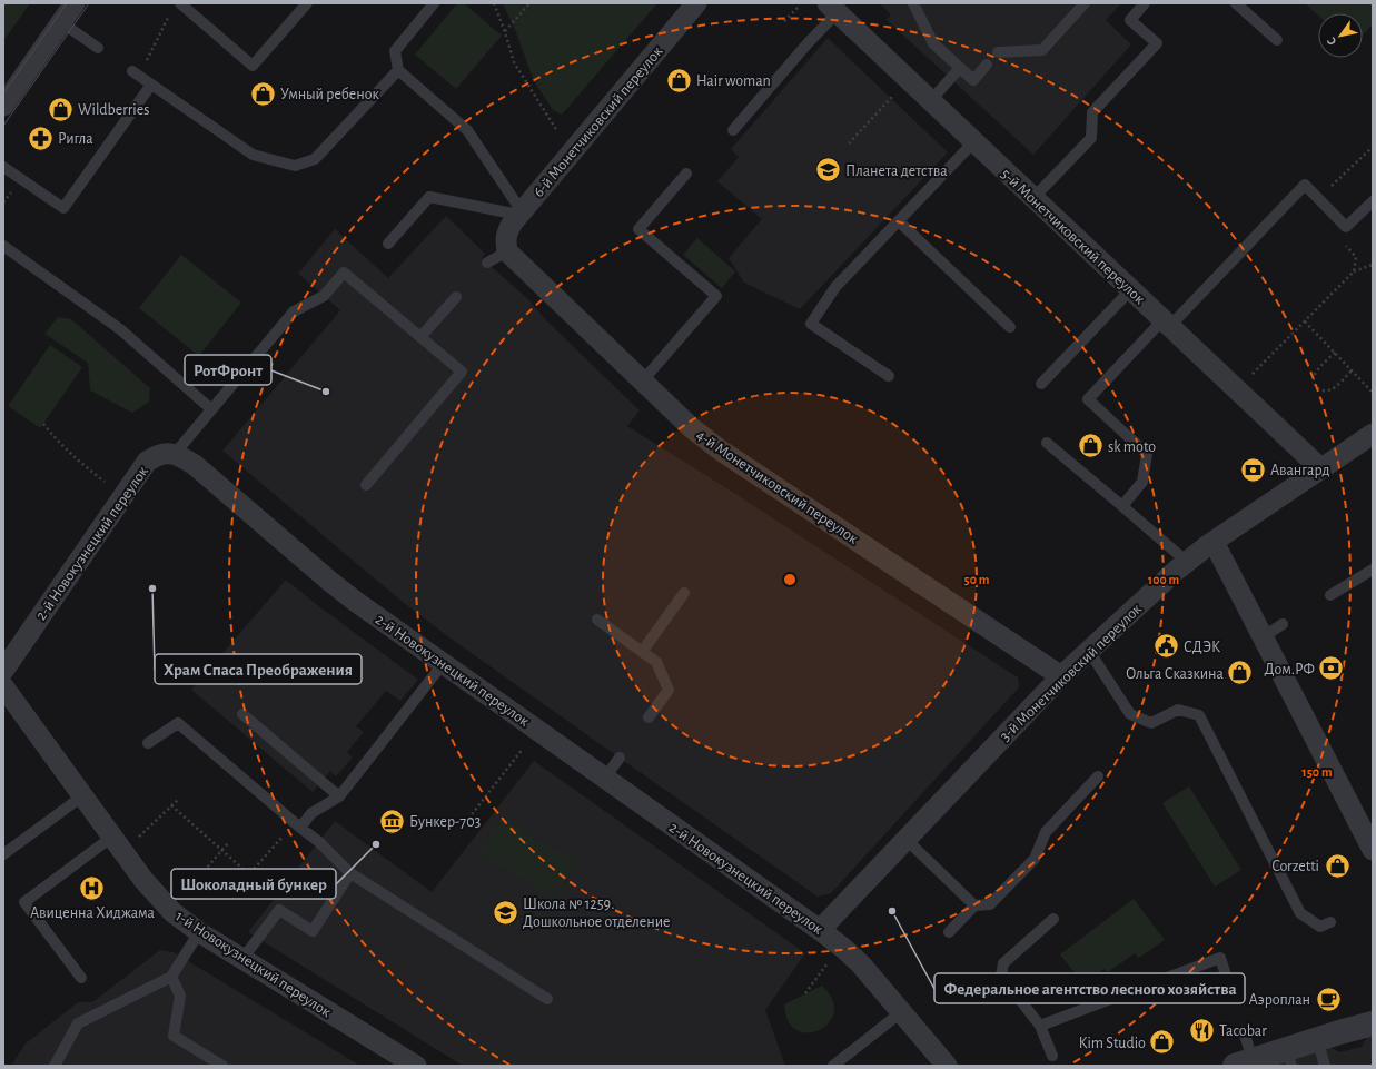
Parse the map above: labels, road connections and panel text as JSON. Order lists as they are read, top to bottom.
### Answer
{
  "streets": {
    "street": [
      "6-й Монетчиковский переулок",
      "5-й Монетчиковский переулок",
      "4-й Монетчиковский переулок",
      "2-й Новокузнецкий переулок",
      "3-й Монетчиковский переулок",
      "1-й Новокузнецкий переулок"
    ]
  },
  "crossings": [
    ["6-й Монетчиковский переулок", "4-й Монетчиковский переулок"],
    ["5-й Монетчиковский переулок", "3-й Монетчиковский переулок"],
    ["4-й Монетчиковский переулок", "3-й Монетчиковский переулок"],
    ["2-й Новокузнецкий переулок", "3-й Монетчиковский переулок"]
  ],
  "places": {
    "shop": [
      "Hair woman",
      "Умный ребенок",
      "Wildberries",
      "sk moto",
      "Ольга Сказкина",
      "Corzetti",
      "Kim Studio"
    ],
    "pharmacy": ["Ригла"],
    "school or university": ["Планета детства", "Школа № 1259. Дошкольное отделение"],
    "other": [
      "РотФронт",
      "Храм Спаса Преображения",
      "Шоколадный бункер",
      "Федеральное агентство лесного хозяйства"
    ],
    "bank": ["Авангард", "Дом.РФ"],
    "public building": ["СДЭК"],
    "museum": ["Бункер-703"],
    "hospital": ["Авиценна Хиджама"],
    "cafe": ["Аэроплан"],
    "restaurant": ["Tacobar"]
  },
  "north": "bottom left",
  "rings": ["50 m", "100 m", "150 m"]
}
